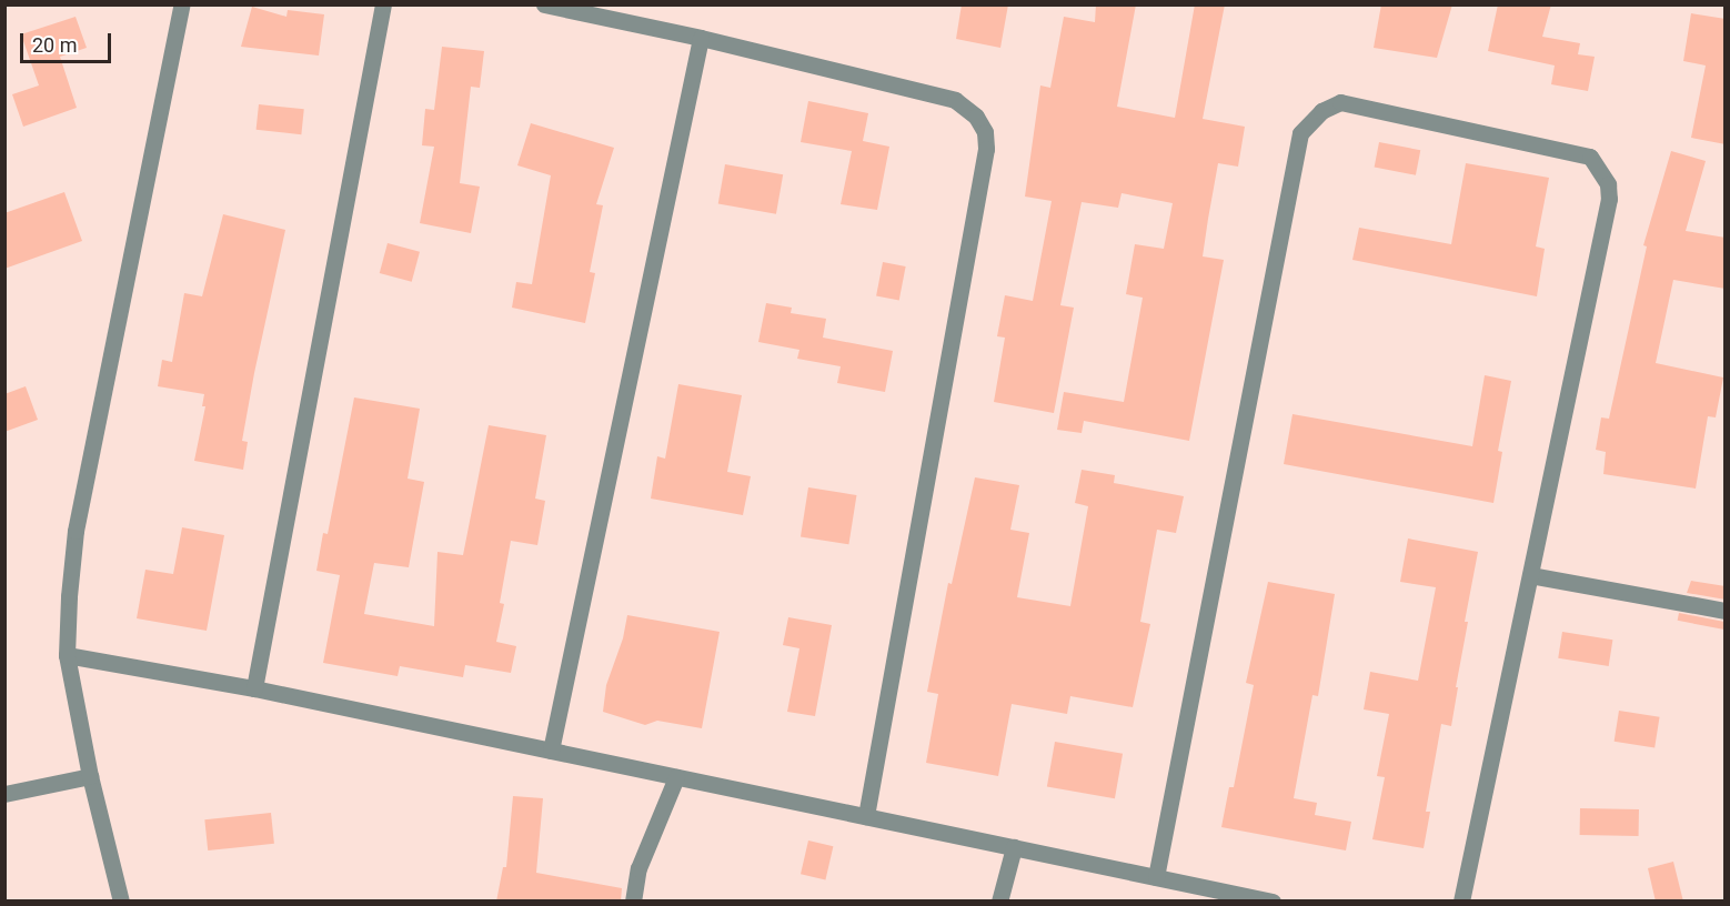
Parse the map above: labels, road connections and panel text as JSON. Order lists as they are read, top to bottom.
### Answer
{
  "scale_bar": "20 m"
}
